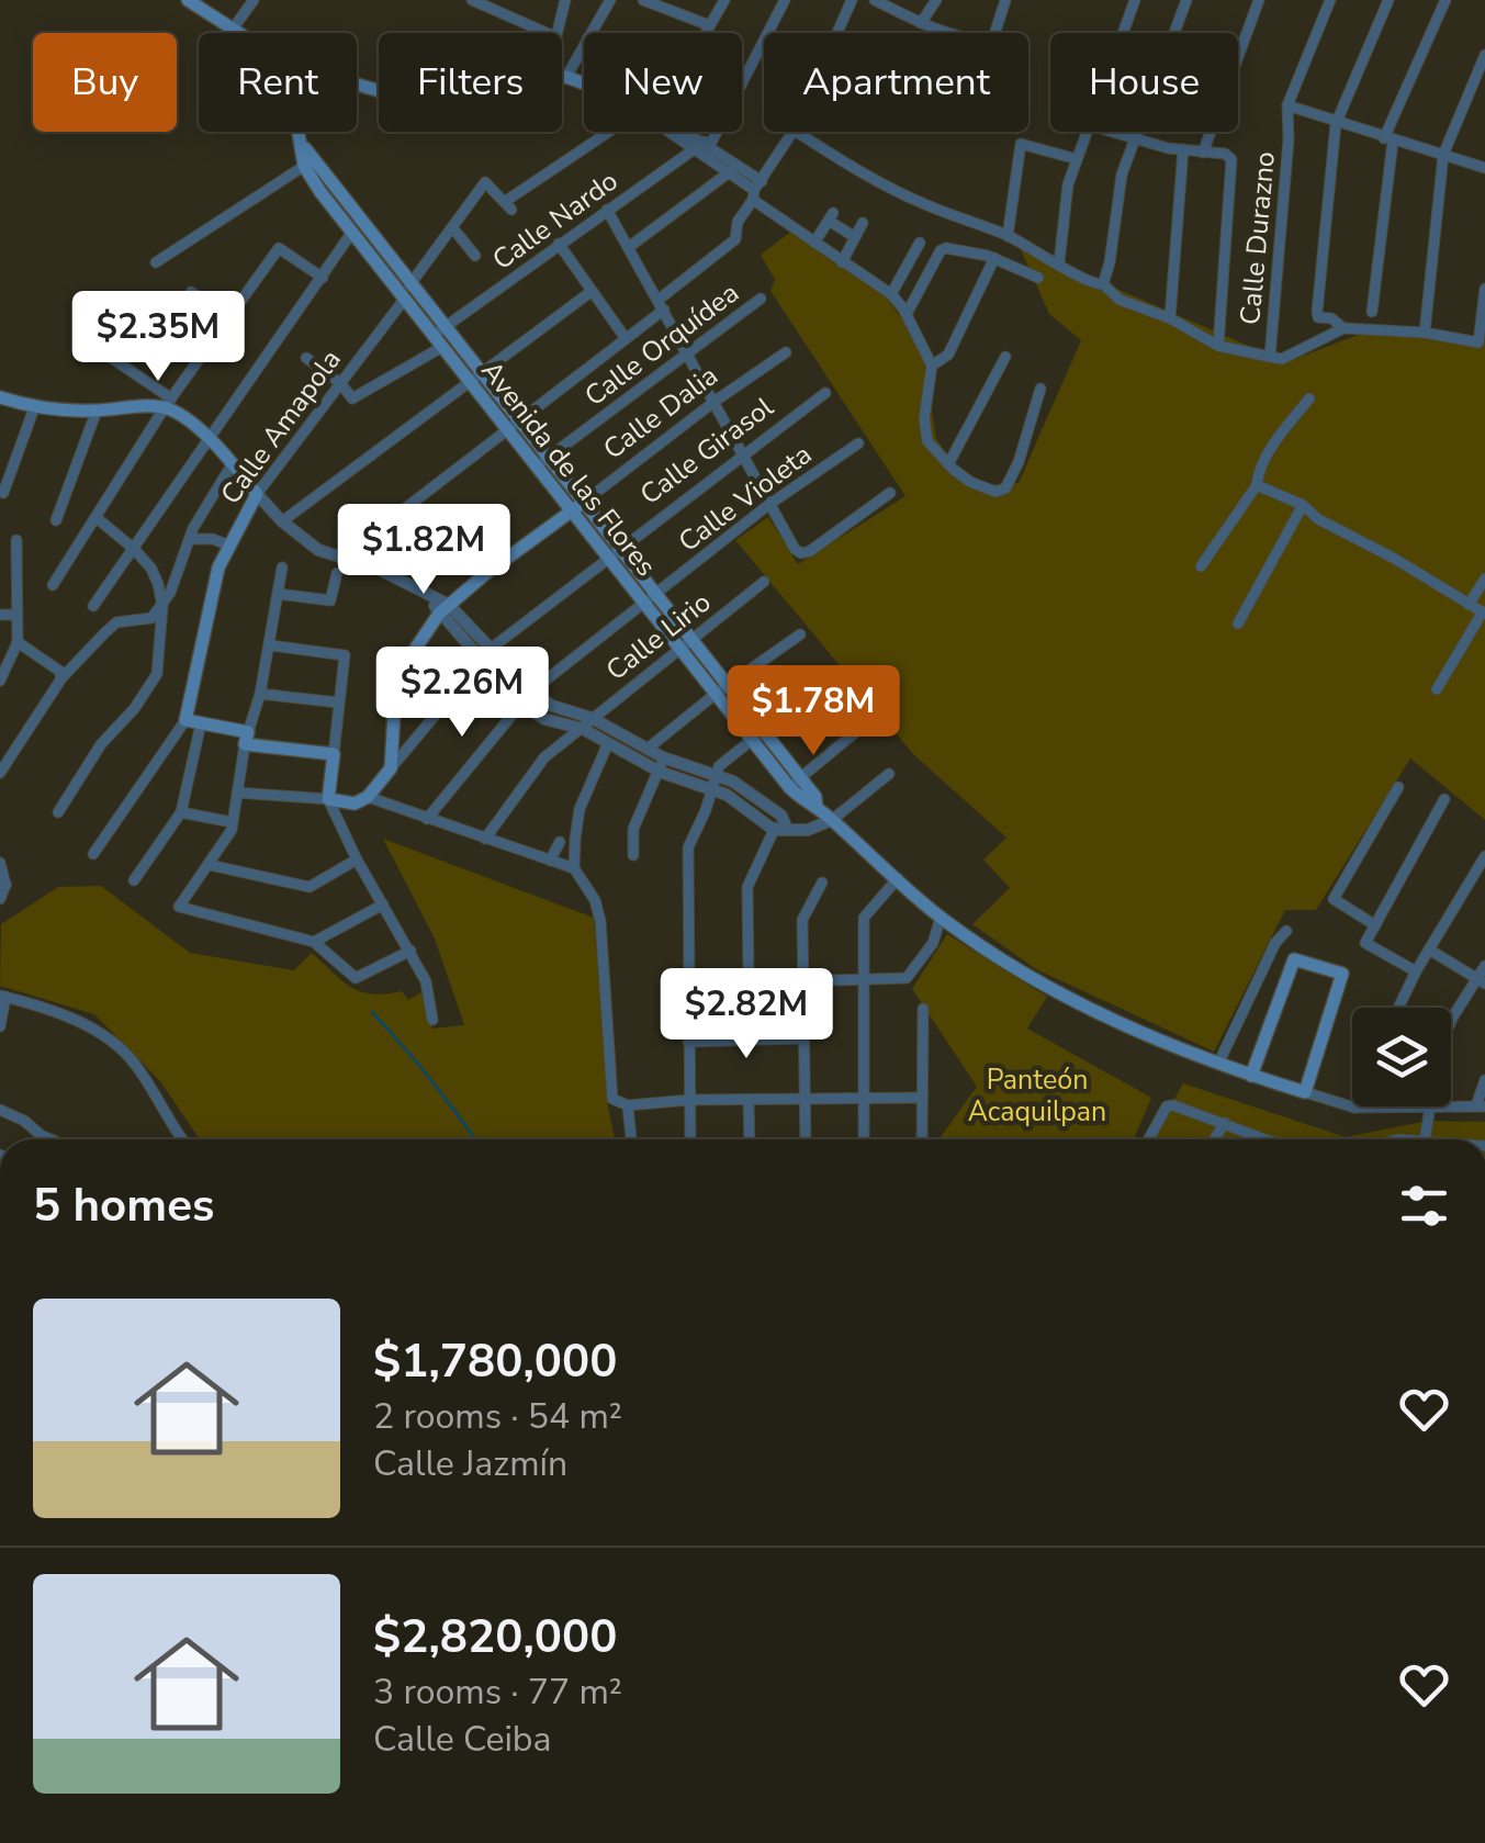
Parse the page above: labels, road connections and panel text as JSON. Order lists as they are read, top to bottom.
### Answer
{
  "streets": {
    "main road": [
      "Calle Dalia",
      "Calle Amapola",
      "Calle Girasol",
      "Avenida de las Flores"
    ],
    "street": [
      "Calle Nardo",
      "Calle Durazno",
      "Calle Orquídea",
      "Calle Violeta",
      "Calle Lirio"
    ]
  },
  "crossings": [
    ["Calle Nardo", "Calle Amapola"],
    ["Calle Nardo", "Avenida de las Flores"],
    ["Calle Orquídea", "Avenida de las Flores"],
    ["Calle Dalia", "Calle Girasol"],
    ["Calle Dalia", "Avenida de las Flores"],
    ["Calle Amapola", "Avenida de las Flores"],
    ["Calle Girasol", "Avenida de las Flores"],
    ["Avenida de las Flores", "Calle Violeta"],
    ["Avenida de las Flores", "Calle Lirio"]
  ],
  "parks": ["Panteón Acaquilpan"],
  "page": {
    "chip": [
      "Buy",
      "Rent",
      "Filters",
      "New",
      "Apartment",
      "House"
    ],
    "price": [
      "$2.35M",
      "$1.82M",
      "$2.26M",
      "$1.78M",
      "$2.82M"
    ],
    "heading": "5 homes",
    "list": [
      {
        "name": "$1,780,000",
        "note": "2 rooms · 54 m² · Calle Jazmín"
      },
      {
        "name": "$2,820,000",
        "note": "3 rooms · 77 m² · Calle Ceiba"
      }
    ]
  }
}
